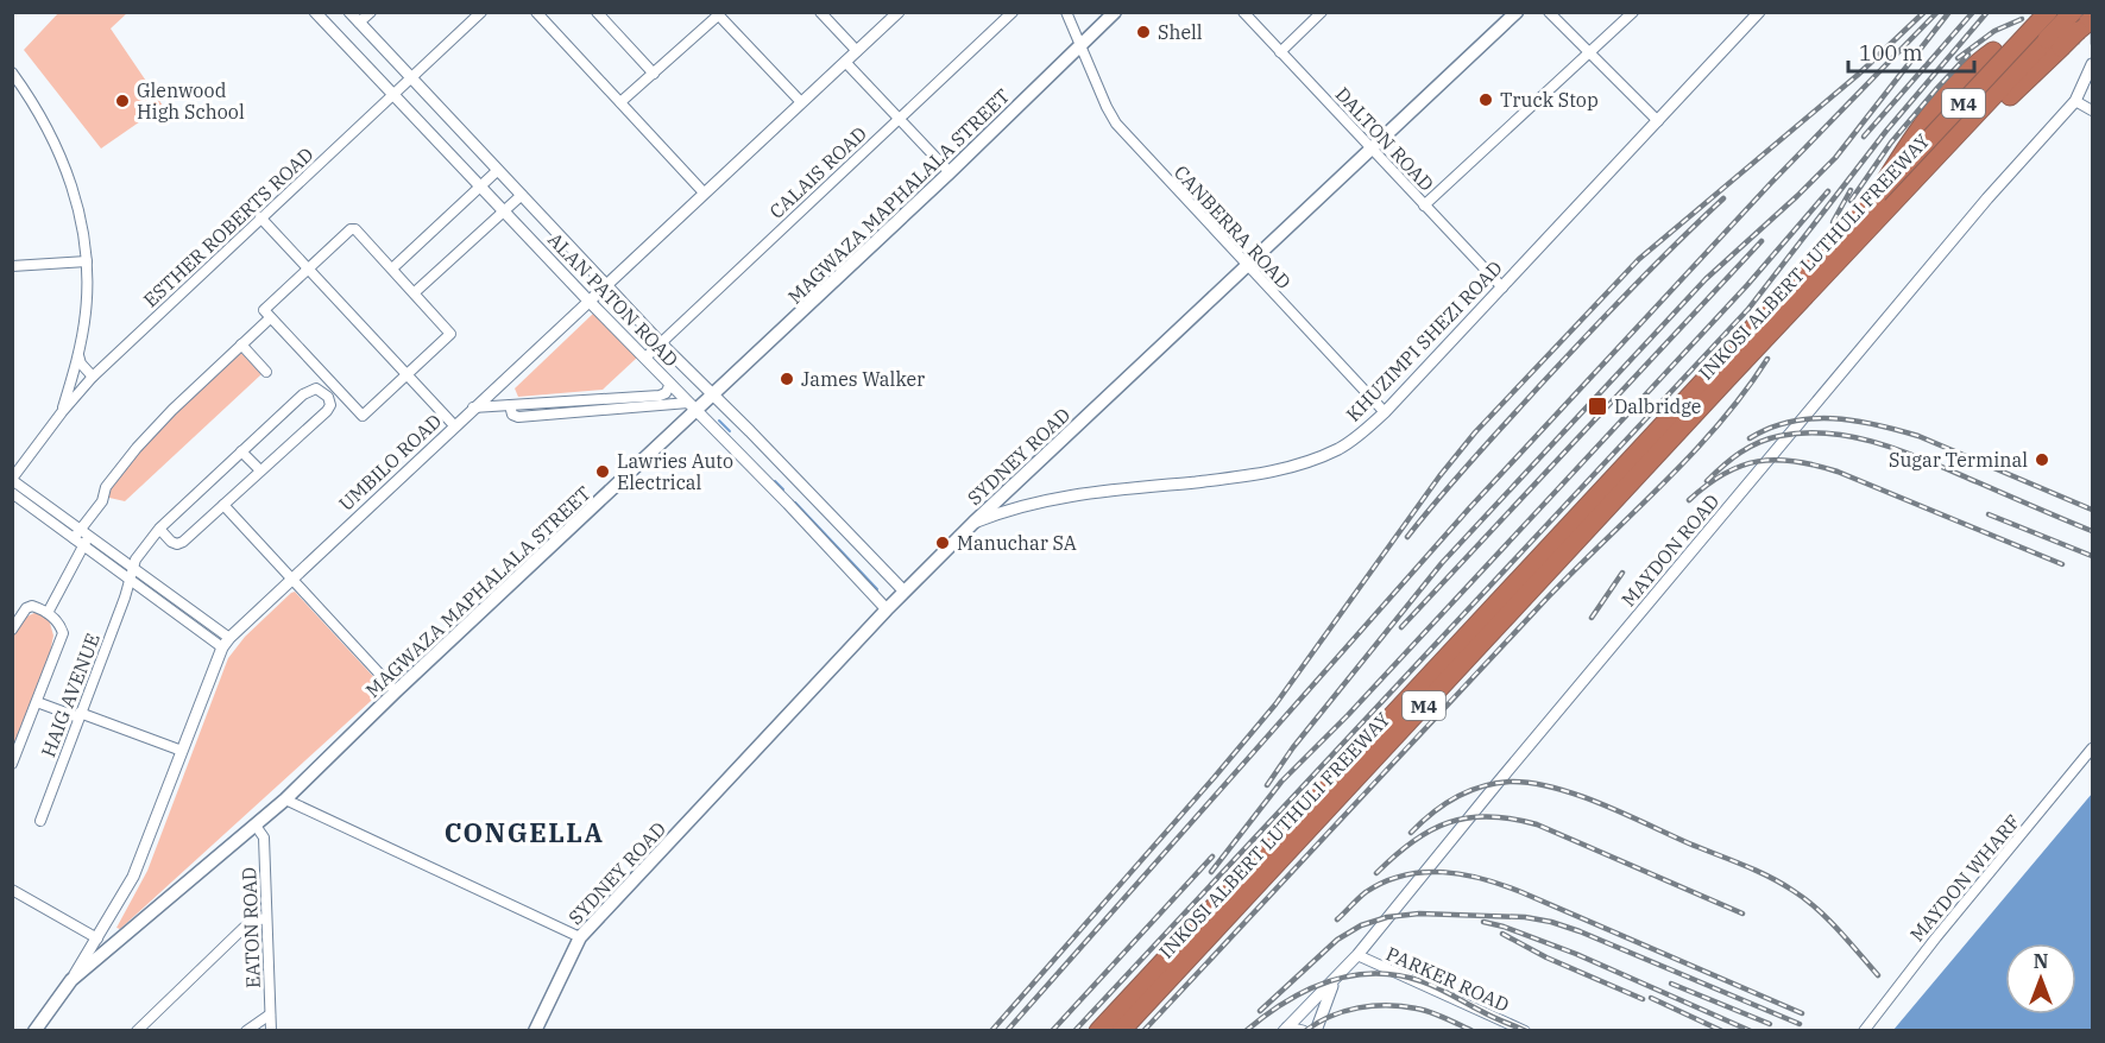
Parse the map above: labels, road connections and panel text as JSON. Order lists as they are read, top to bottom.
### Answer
{
  "streets": {
    "highway": ["M4", "INKOSI ALBERT LUTHULI FREEWAY"],
    "main road": ["MAGWAZA MAPHALALA STREET", "SYDNEY ROAD", "UMBILO ROAD"],
    "street": [
      "DALTON ROAD",
      "CALAIS ROAD",
      "ESTHER ROBERTS ROAD",
      "CANBERRA ROAD",
      "ALAN PATON ROAD",
      "KHUZIMPI SHEZI ROAD",
      "MAYDON ROAD",
      "HAIG AVENUE",
      "MAYDON WHARF",
      "EATON ROAD",
      "PARKER ROAD"
    ]
  },
  "crossings": [
    ["DALTON ROAD", "KHUZIMPI SHEZI ROAD"],
    ["DALTON ROAD", "SYDNEY ROAD"],
    ["CALAIS ROAD", "ALAN PATON ROAD"],
    ["MAGWAZA MAPHALALA STREET", "CANBERRA ROAD"],
    ["MAGWAZA MAPHALALA STREET", "ALAN PATON ROAD"],
    ["MAGWAZA MAPHALALA STREET", "UMBILO ROAD"],
    ["MAGWAZA MAPHALALA STREET", "EATON ROAD"],
    ["ESTHER ROBERTS ROAD", "ALAN PATON ROAD"],
    ["CANBERRA ROAD", "KHUZIMPI SHEZI ROAD"],
    ["CANBERRA ROAD", "SYDNEY ROAD"],
    ["ALAN PATON ROAD", "SYDNEY ROAD"],
    ["ALAN PATON ROAD", "UMBILO ROAD"],
    ["KHUZIMPI SHEZI ROAD", "SYDNEY ROAD"],
    ["MAYDON ROAD", "PARKER ROAD"]
  ],
  "districts": ["CONGELLA"],
  "places": {
    "other": [
      "Shell",
      "Truck Stop",
      "Glenwood High School",
      "James Walker",
      "Sugar Terminal",
      "Lawries Auto Electrical",
      "Manuchar SA"
    ],
    "transit": ["Dalbridge"]
  },
  "scale_bar": "100 m",
  "north": "top"
}
